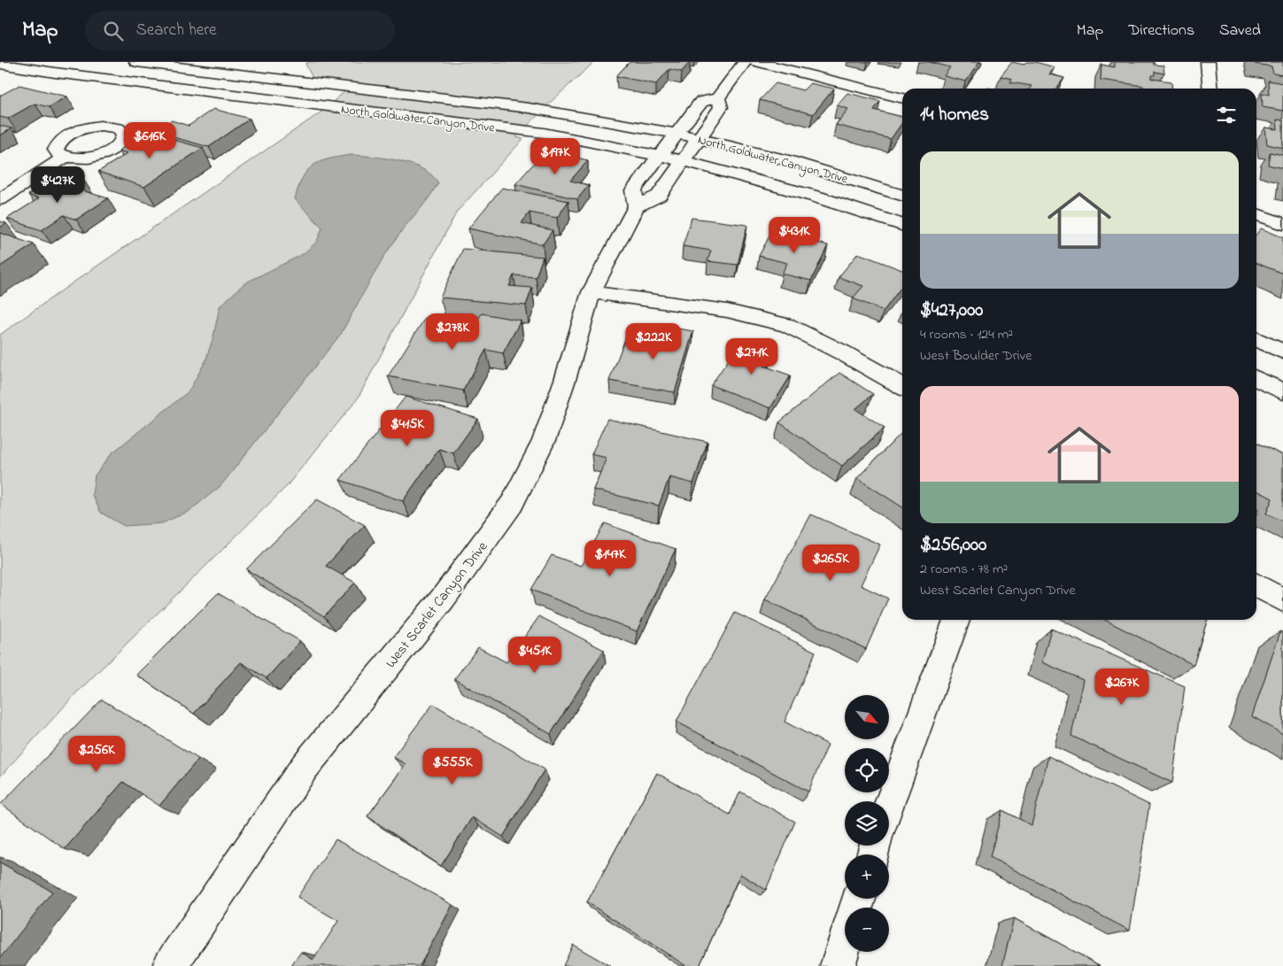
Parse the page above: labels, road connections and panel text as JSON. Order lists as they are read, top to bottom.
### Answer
{
  "streets": {
    "street": ["North Goldwater Canyon Drive", "West Scarlet Canyon Drive"]
  },
  "crossings": [
    ["North Goldwater Canyon Drive", "West Scarlet Canyon Drive"]
  ],
  "north": "bottom right",
  "page": {
    "header": "Map",
    "search": "Search here",
    "nav": ["Map", "Directions", "Saved"],
    "heading": "14 homes",
    "price": [
      "$616K",
      "$197K",
      "$427K",
      "$431K",
      "$278K",
      "$222K",
      "$271K",
      "$415K",
      "$147K",
      "$265K",
      "$451K",
      "$267K",
      "$256K",
      "$555K"
    ],
    "list": [
      {
        "name": "$427,000",
        "note": "4 rooms · 124 m² · West Boulder Drive"
      },
      {
        "name": "$256,000",
        "note": "2 rooms · 78 m² · West Scarlet Canyon Drive"
      }
    ],
    "map_buttons": ["+", "−"]
  }
}
